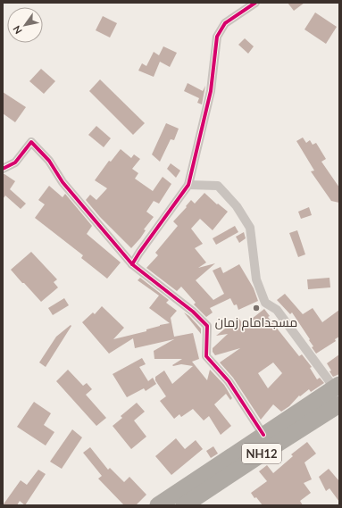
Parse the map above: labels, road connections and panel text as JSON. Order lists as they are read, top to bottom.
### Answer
{
  "streets": {
    "highway": ["NH12"]
  },
  "places": ["مسجدامام زمان"],
  "north": "bottom left"
}
